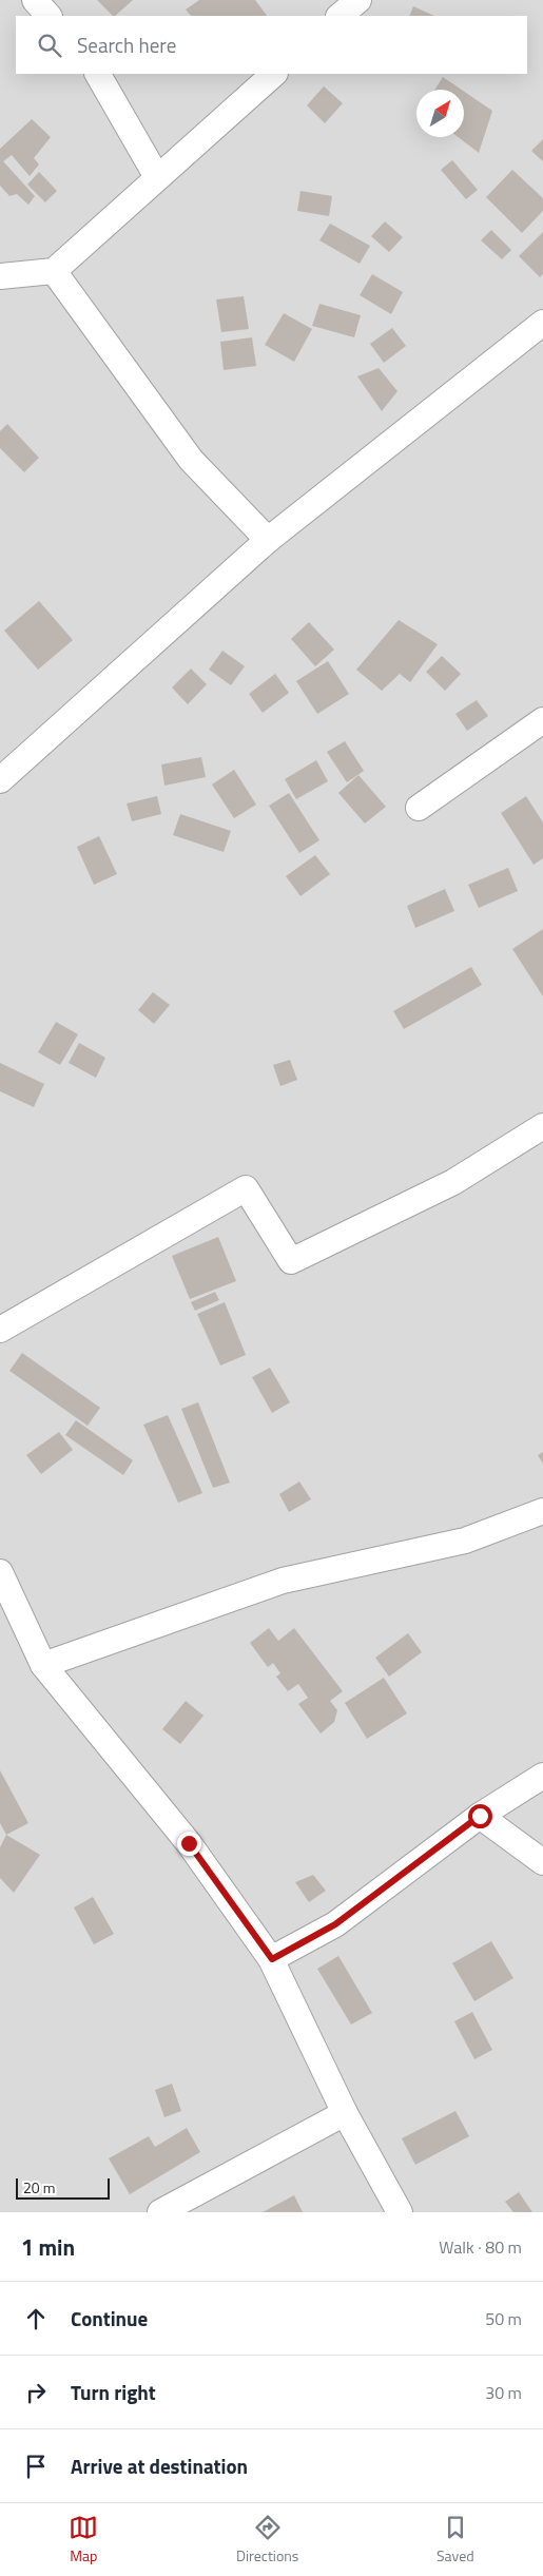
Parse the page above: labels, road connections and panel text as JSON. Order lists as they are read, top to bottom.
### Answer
{
  "scale_bar": "20 m",
  "north": "top right",
  "page": {
    "search": "Search here",
    "scale": "20 m",
    "heading": ["1 min", "Walk · 80 m"],
    "list": [
      ["Continue", "50 m"],
      ["Turn right", "30 m"],
      "Arrive at destination"
    ],
    "nav": ["Map", "Directions", "Saved"]
  }
}
